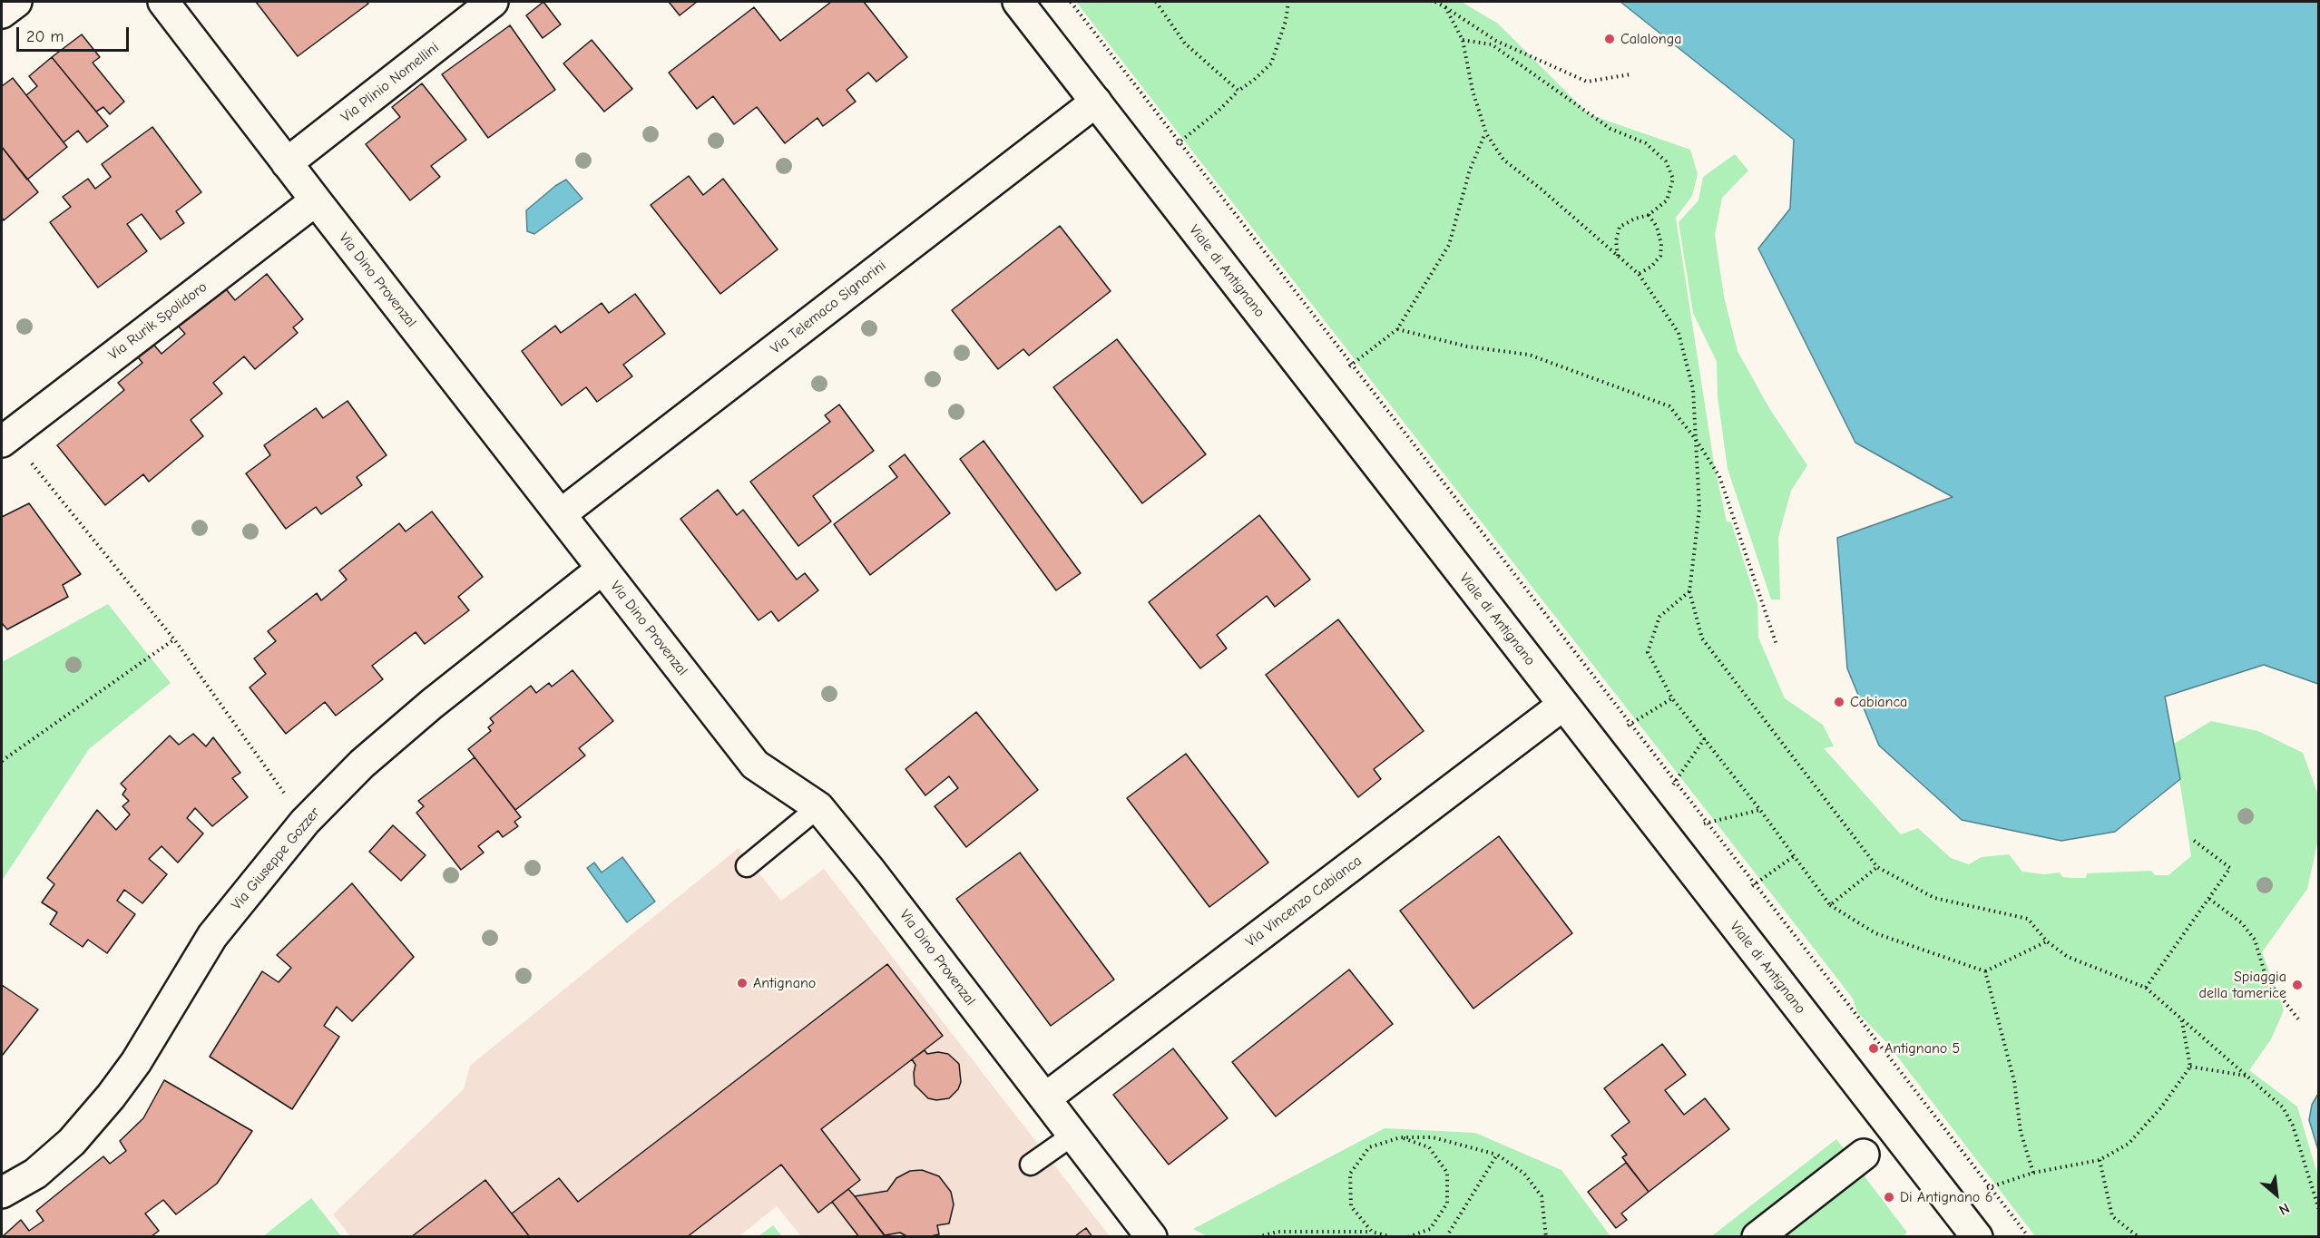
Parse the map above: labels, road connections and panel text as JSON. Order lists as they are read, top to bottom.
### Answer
{
  "streets": {
    "street": [
      "Via Plinio Nomellini",
      "Viale di Antignano",
      "Via Dino Provenzal",
      "Via Telemaco Signorini",
      "Via Rurik Spolidoro",
      "Via Giuseppe Gozzer",
      "Via Vincenzo Cabianca"
    ]
  },
  "crossings": [
    ["Via Plinio Nomellini", "Via Dino Provenzal"],
    ["Viale di Antignano", "Via Telemaco Signorini"],
    ["Viale di Antignano", "Via Vincenzo Cabianca"],
    ["Via Dino Provenzal", "Via Telemaco Signorini"],
    ["Via Dino Provenzal", "Via Rurik Spolidoro"],
    ["Via Dino Provenzal", "Via Giuseppe Gozzer"],
    ["Via Dino Provenzal", "Via Vincenzo Cabianca"]
  ],
  "places": [
    "Calalonga",
    "Cabianca",
    "Antignano",
    "Spiaggia della tamerice",
    "Antignano 5",
    "Di Antignano 6"
  ],
  "scale_bar": "20 m",
  "north": "bottom right"
}
